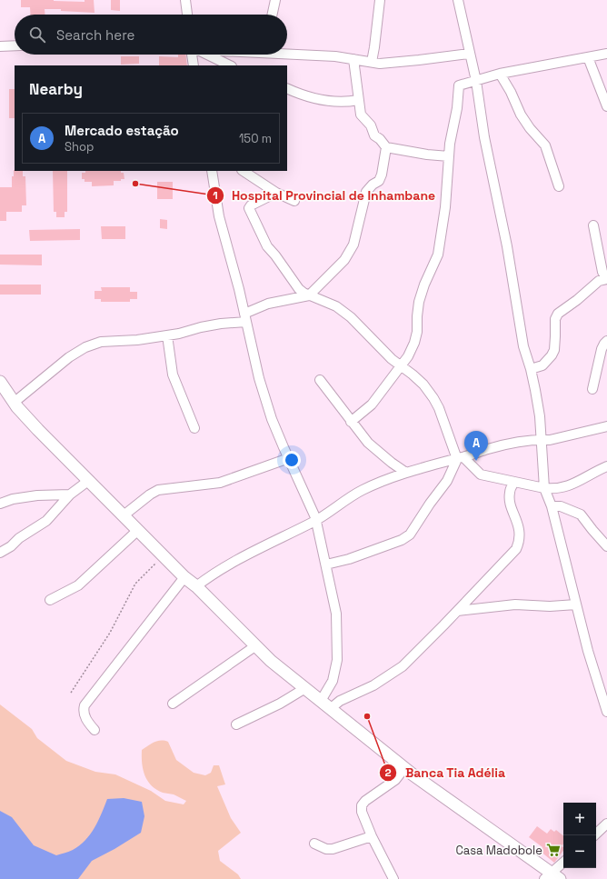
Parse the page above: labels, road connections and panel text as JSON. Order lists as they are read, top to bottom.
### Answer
{
  "places": {
    "other": ["Hospital Provincial de Inhambane", "Banca Tia Adélia"],
    "supermarket": ["Casa Madobole"]
  },
  "page": {
    "search": "Search here",
    "heading": "Nearby",
    "list": [
      {
        "mark": "A",
        "name": "Mercado estação",
        "note": "Shop",
        "value": "150 m"
      }
    ],
    "pins": "A",
    "map_buttons": ["+", "−"]
  }
}
